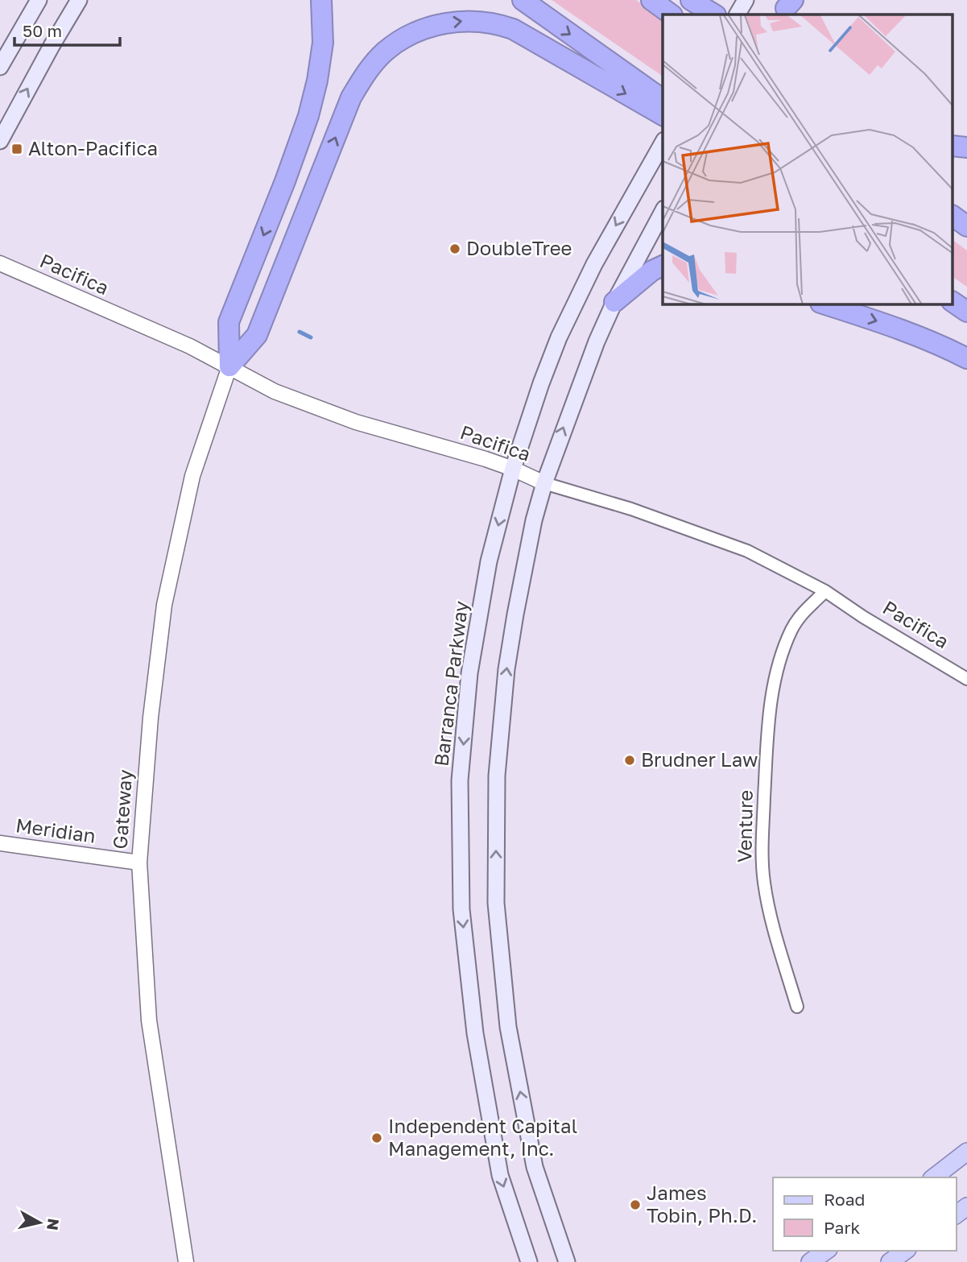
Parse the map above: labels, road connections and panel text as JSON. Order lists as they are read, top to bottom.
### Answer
{
  "streets": {
    "main road": ["Barranca Parkway"],
    "street": [
      "Pacifica",
      "Gateway",
      "Venture",
      "Meridian"
    ]
  },
  "crossings": [
    ["Pacifica", "Barranca Parkway"],
    ["Pacifica", "Gateway"],
    ["Pacifica", "Venture"],
    ["Gateway", "Meridian"]
  ],
  "places": {
    "transit": ["Alton-Pacifica"],
    "other": [
      "DoubleTree",
      "Brudner Law",
      "Independent Capital Management, Inc.",
      "James Tobin, Ph.D."
    ]
  },
  "legend": ["Road", "Park"],
  "scale_bar": "50 m",
  "north": "right"
}
